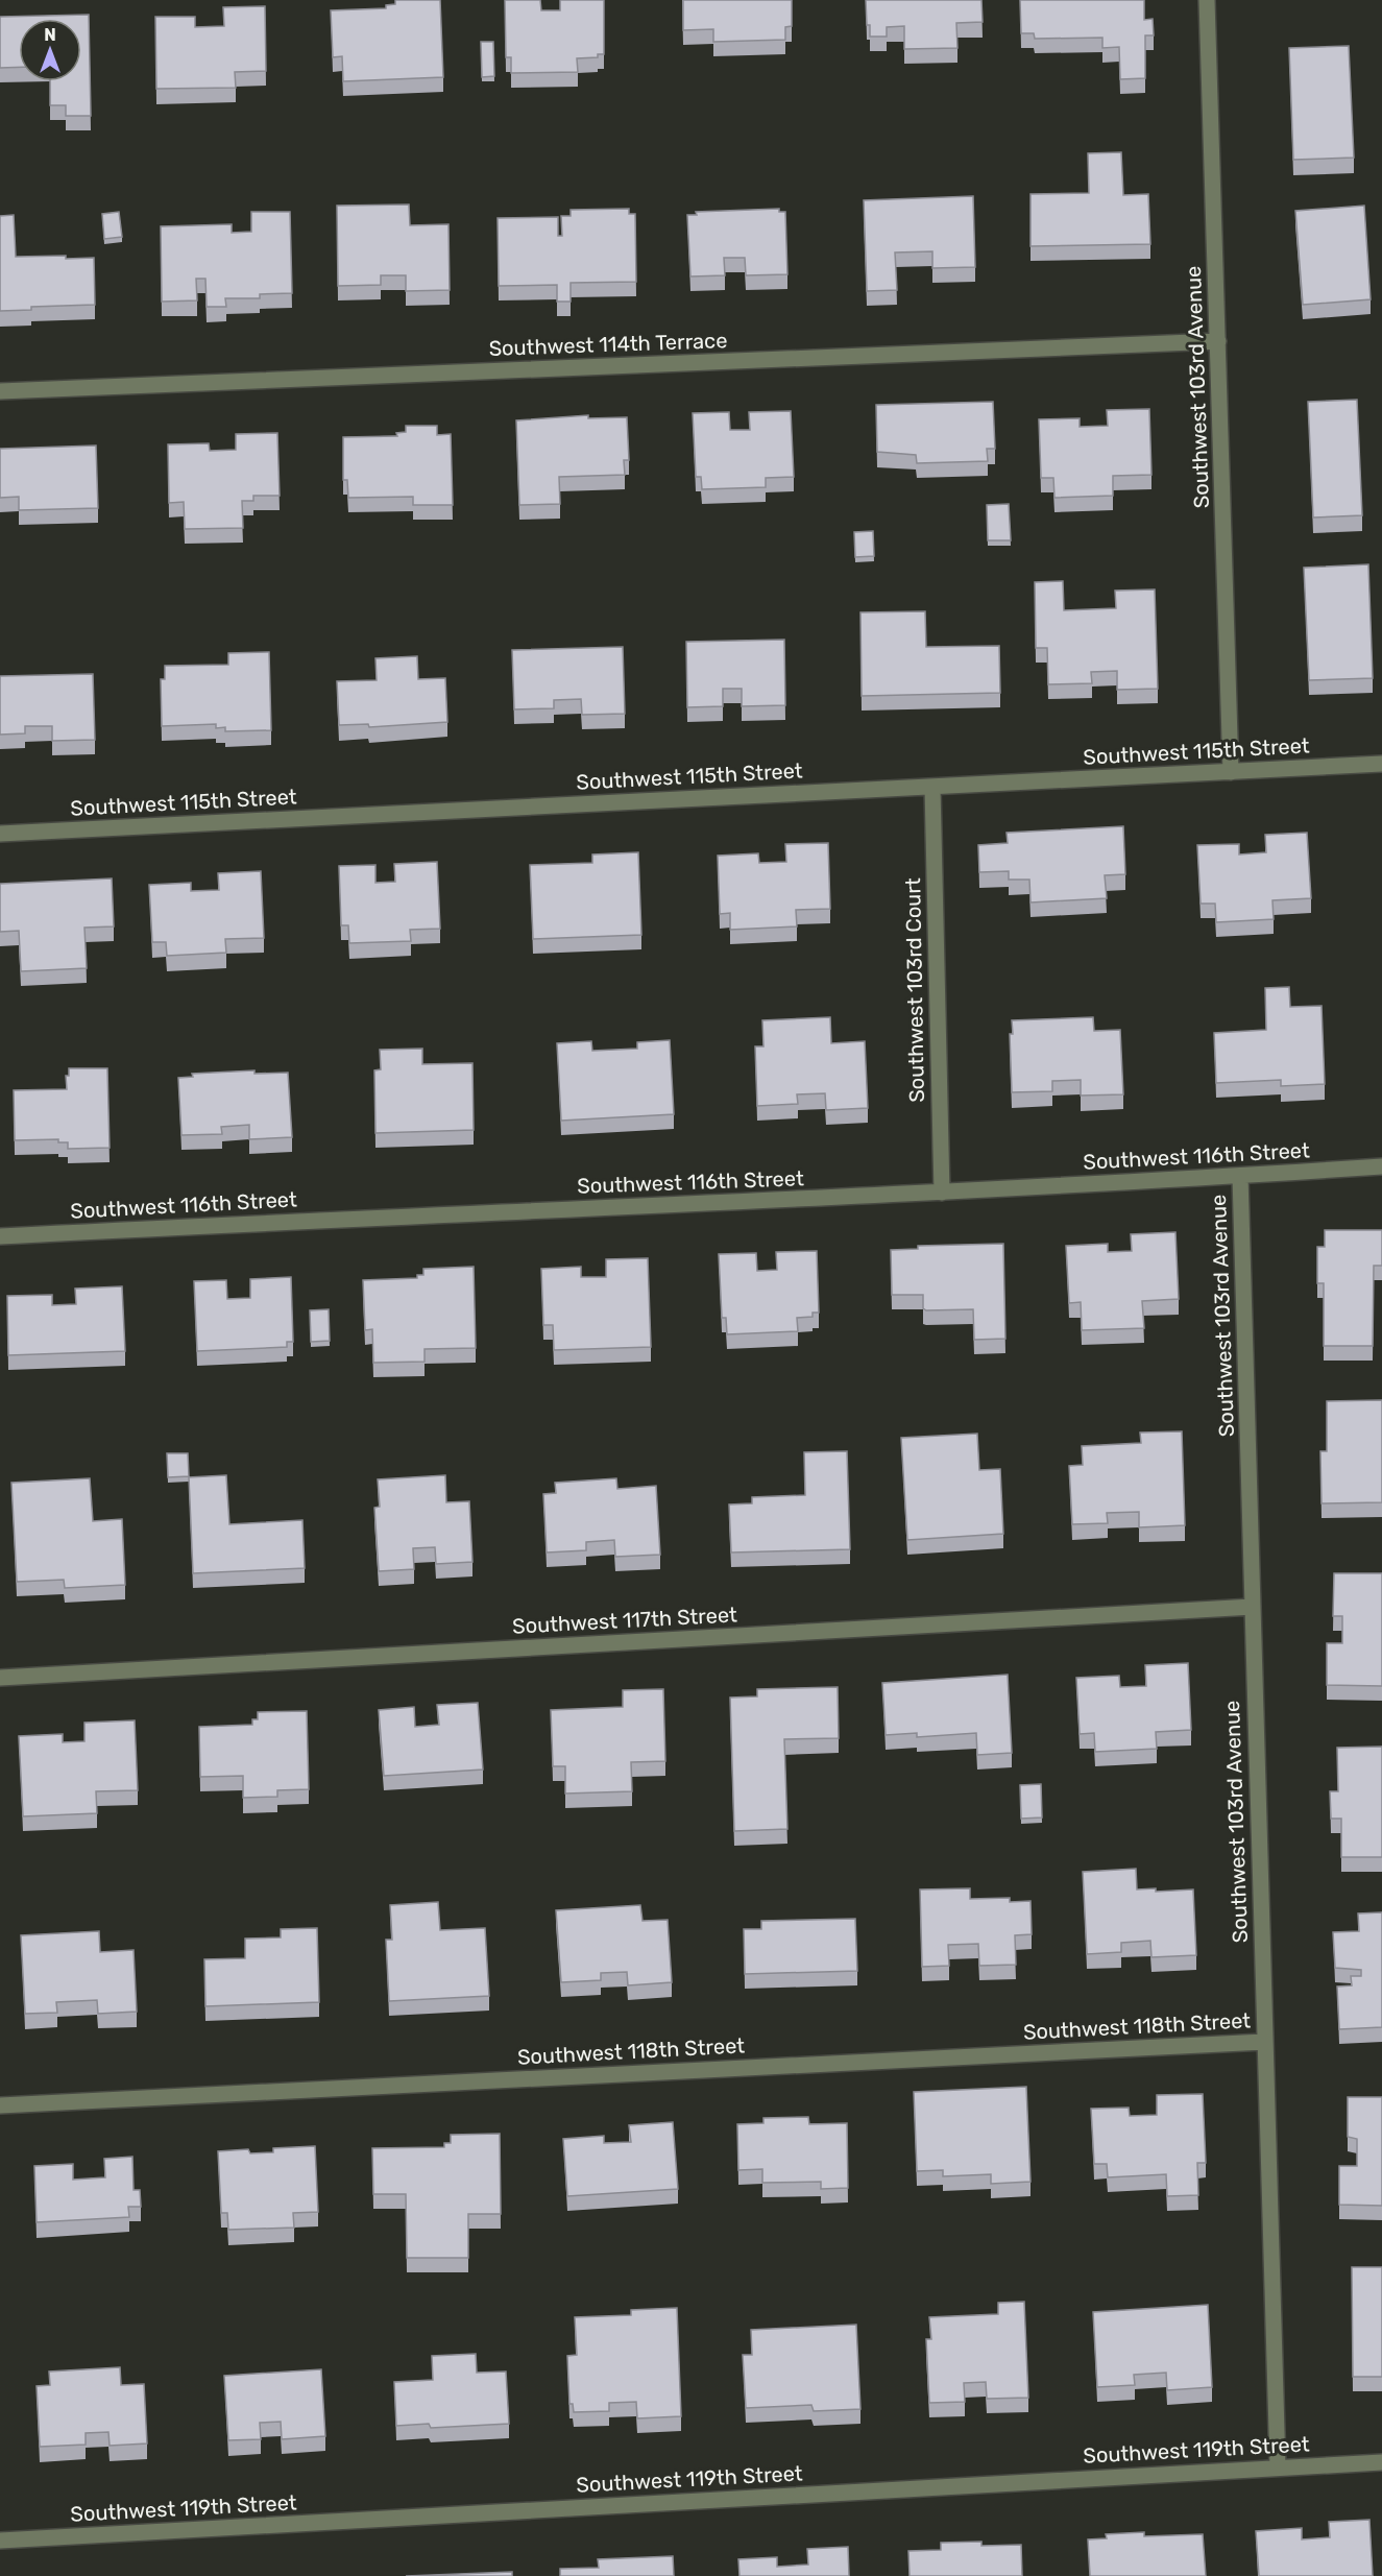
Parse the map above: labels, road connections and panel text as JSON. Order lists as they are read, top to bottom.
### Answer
{
  "streets": {
    "street": [
      "Southwest 114th Terrace",
      "Southwest 103rd Avenue",
      "Southwest 115th Street",
      "Southwest 103rd Court",
      "Southwest 116th Street",
      "Southwest 117th Street",
      "Southwest 118th Street",
      "Southwest 119th Street"
    ]
  },
  "crossings": [
    ["Southwest 114th Terrace", "Southwest 103rd Avenue"],
    ["Southwest 103rd Avenue", "Southwest 115th Street"],
    ["Southwest 103rd Avenue", "Southwest 116th Street"],
    ["Southwest 103rd Avenue", "Southwest 117th Street"],
    ["Southwest 103rd Avenue", "Southwest 118th Street"],
    ["Southwest 103rd Avenue", "Southwest 119th Street"],
    ["Southwest 115th Street", "Southwest 103rd Court"],
    ["Southwest 103rd Court", "Southwest 116th Street"]
  ],
  "north": "top"
}
